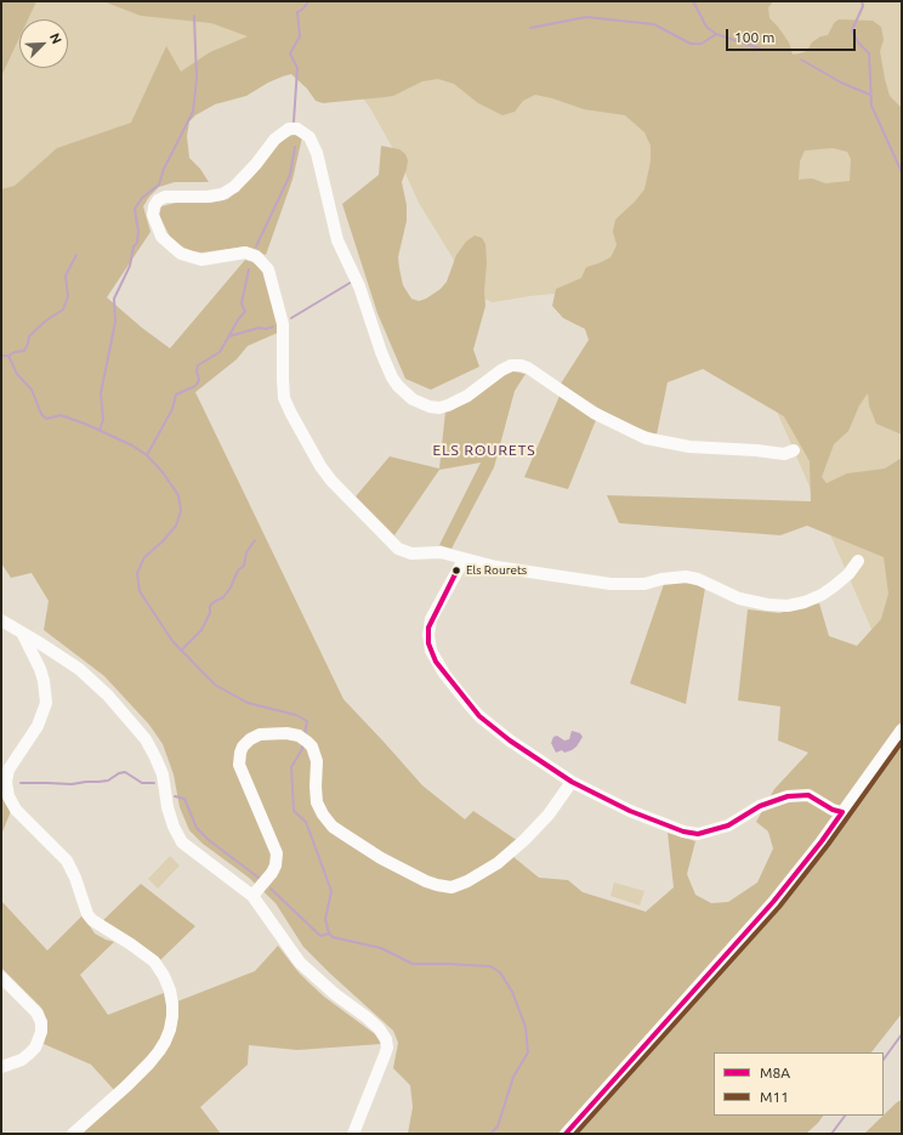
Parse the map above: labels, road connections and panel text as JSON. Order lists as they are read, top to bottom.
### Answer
{
  "districts": ["ELS ROURETS"],
  "places": ["Els Rourets"],
  "lines": ["transit line M8A", "transit line M11"],
  "legend": ["M8A", "M11"],
  "scale_bar": "100 m",
  "north": "top right"
}
